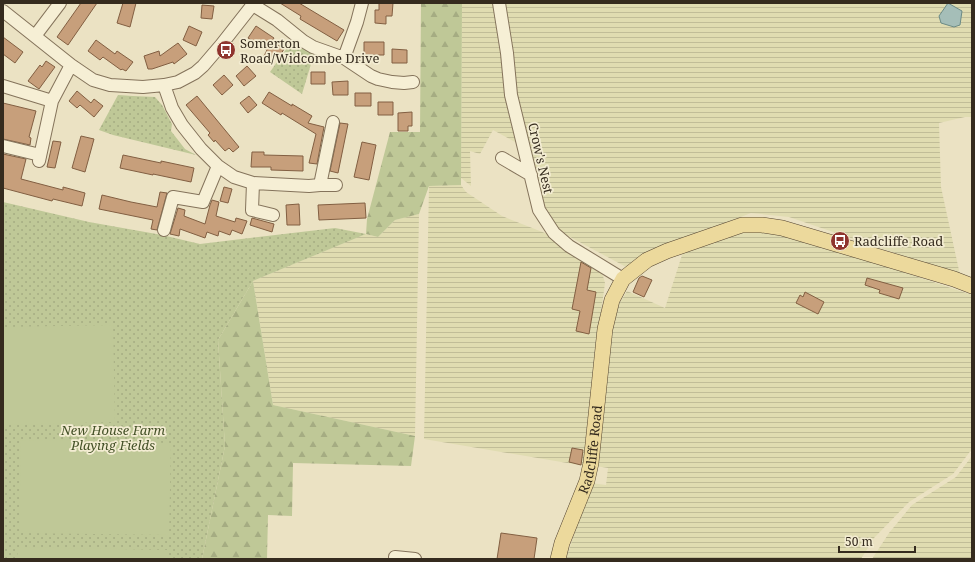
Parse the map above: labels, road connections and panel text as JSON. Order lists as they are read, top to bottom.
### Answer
{
  "streets": {
    "main road": ["Radcliffe Road"],
    "street": ["Crow's Nest"]
  },
  "crossings": [
    ["Crow's Nest", "Radcliffe Road"]
  ],
  "parks": ["New House Farm Playing Fields"],
  "places": {
    "bus stop": ["Somerton Road/Widcombe Drive", "Radcliffe Road"]
  },
  "scale_bar": "50 m"
}
